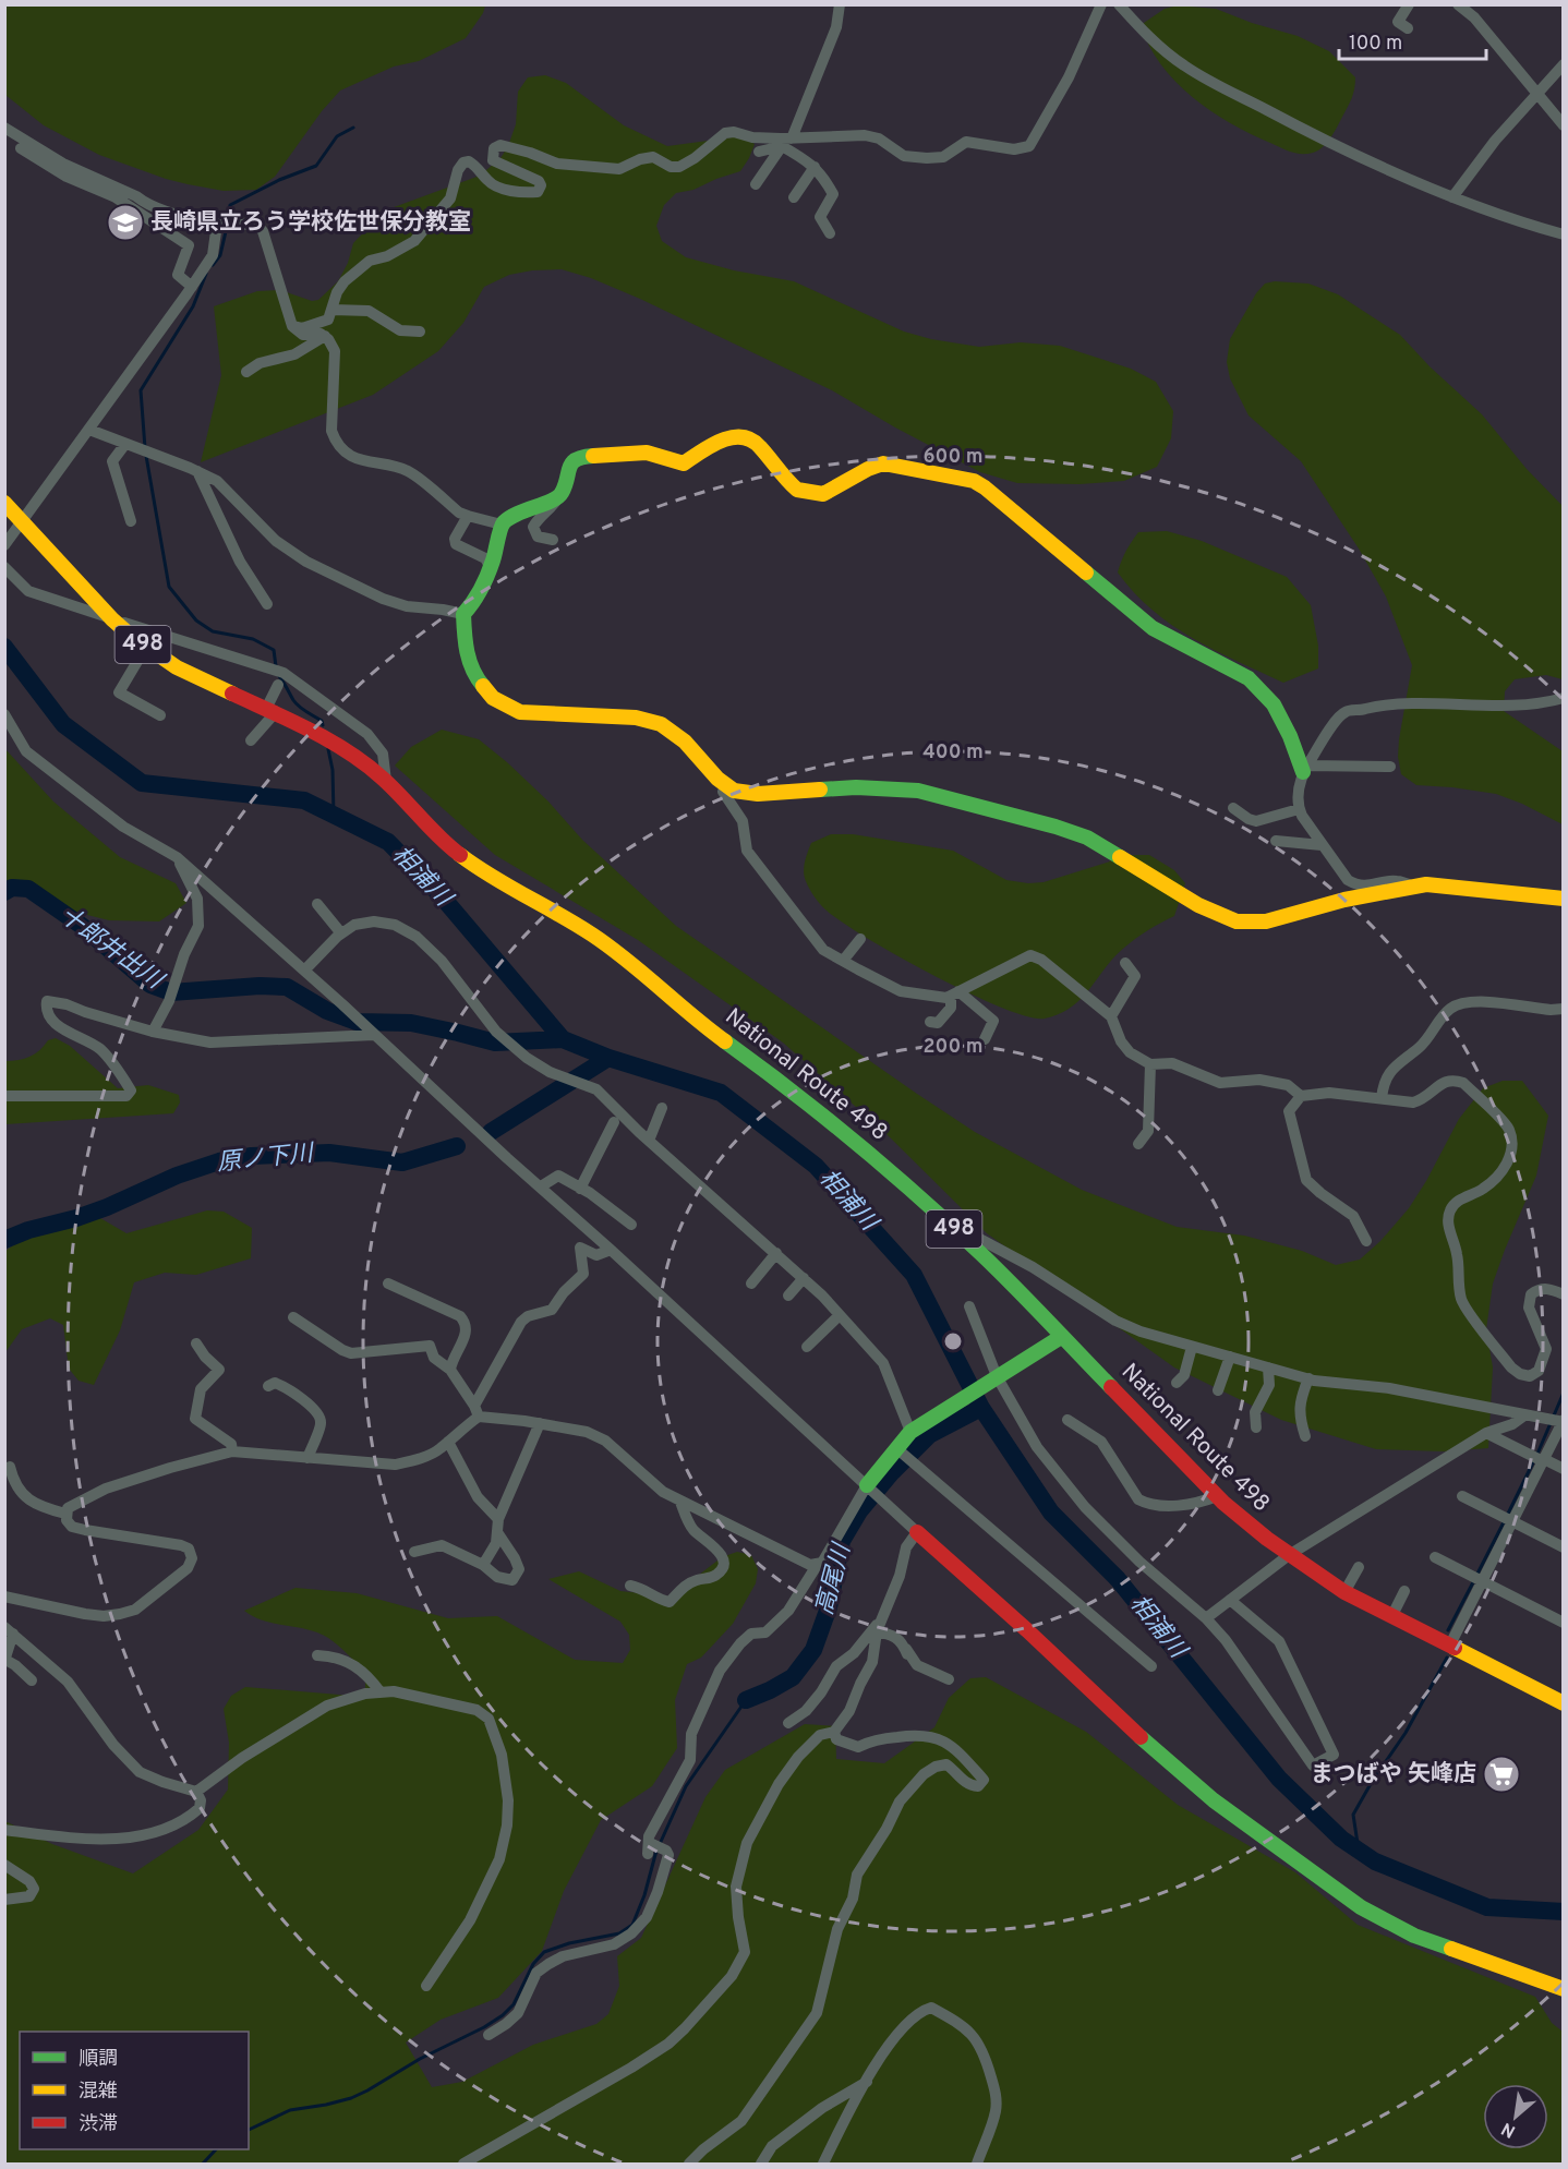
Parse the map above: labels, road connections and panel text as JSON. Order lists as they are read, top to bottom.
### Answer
{
  "streets": {
    "main road": ["498", "National Route 498"]
  },
  "water": [
    "相浦川",
    "十郎井出川",
    "原ノ下川",
    "高尾川"
  ],
  "places": {
    "school or university": ["長崎県立ろう学校佐世保分教室"],
    "supermarket": ["まつばや 矢峰店"]
  },
  "legend": ["順調", "混雑", "渋滞"],
  "scale_bar": "100 m",
  "north": "bottom left",
  "rings": ["600 m", "400 m", "200 m"]
}
